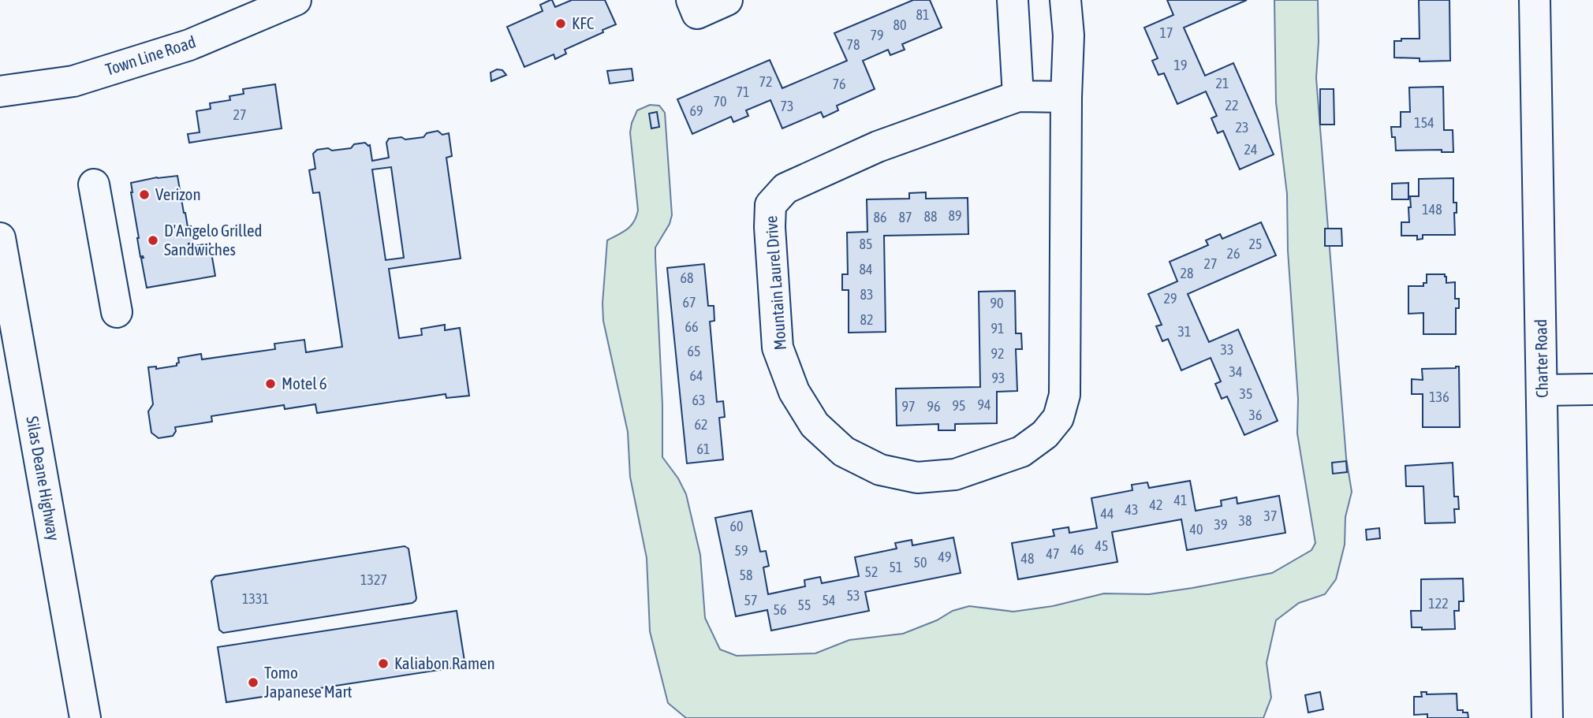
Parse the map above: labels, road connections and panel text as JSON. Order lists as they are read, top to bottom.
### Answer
{
  "streets": {
    "street": [
      "Town Line Road",
      "Mountain Laurel Drive",
      "Charter Road",
      "Silas Deane Highway"
    ]
  },
  "places": [
    "KFC",
    "Verizon",
    "D'Angelo Grilled Sandwiches",
    "Motel 6",
    "Kaliabon Ramen",
    "Tomo Japanese Mart"
  ],
  "house_numbers": [
    "81",
    "80",
    "17",
    "79",
    "78",
    "19",
    "72",
    "21",
    "76",
    "71",
    "70",
    "22",
    "73",
    "69",
    "27",
    "154",
    "23",
    "24",
    "148",
    "89",
    "88",
    "86",
    "87",
    "85",
    "25",
    "26",
    "27",
    "84",
    "28",
    "68",
    "83",
    "29",
    "67",
    "90",
    "82",
    "66",
    "91",
    "31",
    "33",
    "65",
    "92",
    "34",
    "64",
    "93",
    "35",
    "136",
    "63",
    "94",
    "95",
    "97",
    "96",
    "36",
    "62",
    "61",
    "41",
    "42",
    "43",
    "44",
    "37",
    "38",
    "39",
    "60",
    "40",
    "45",
    "46",
    "59",
    "47",
    "49",
    "48",
    "50",
    "51",
    "52",
    "58",
    "1327",
    "53",
    "1331",
    "57",
    "54",
    "122",
    "55",
    "56"
  ]
}
